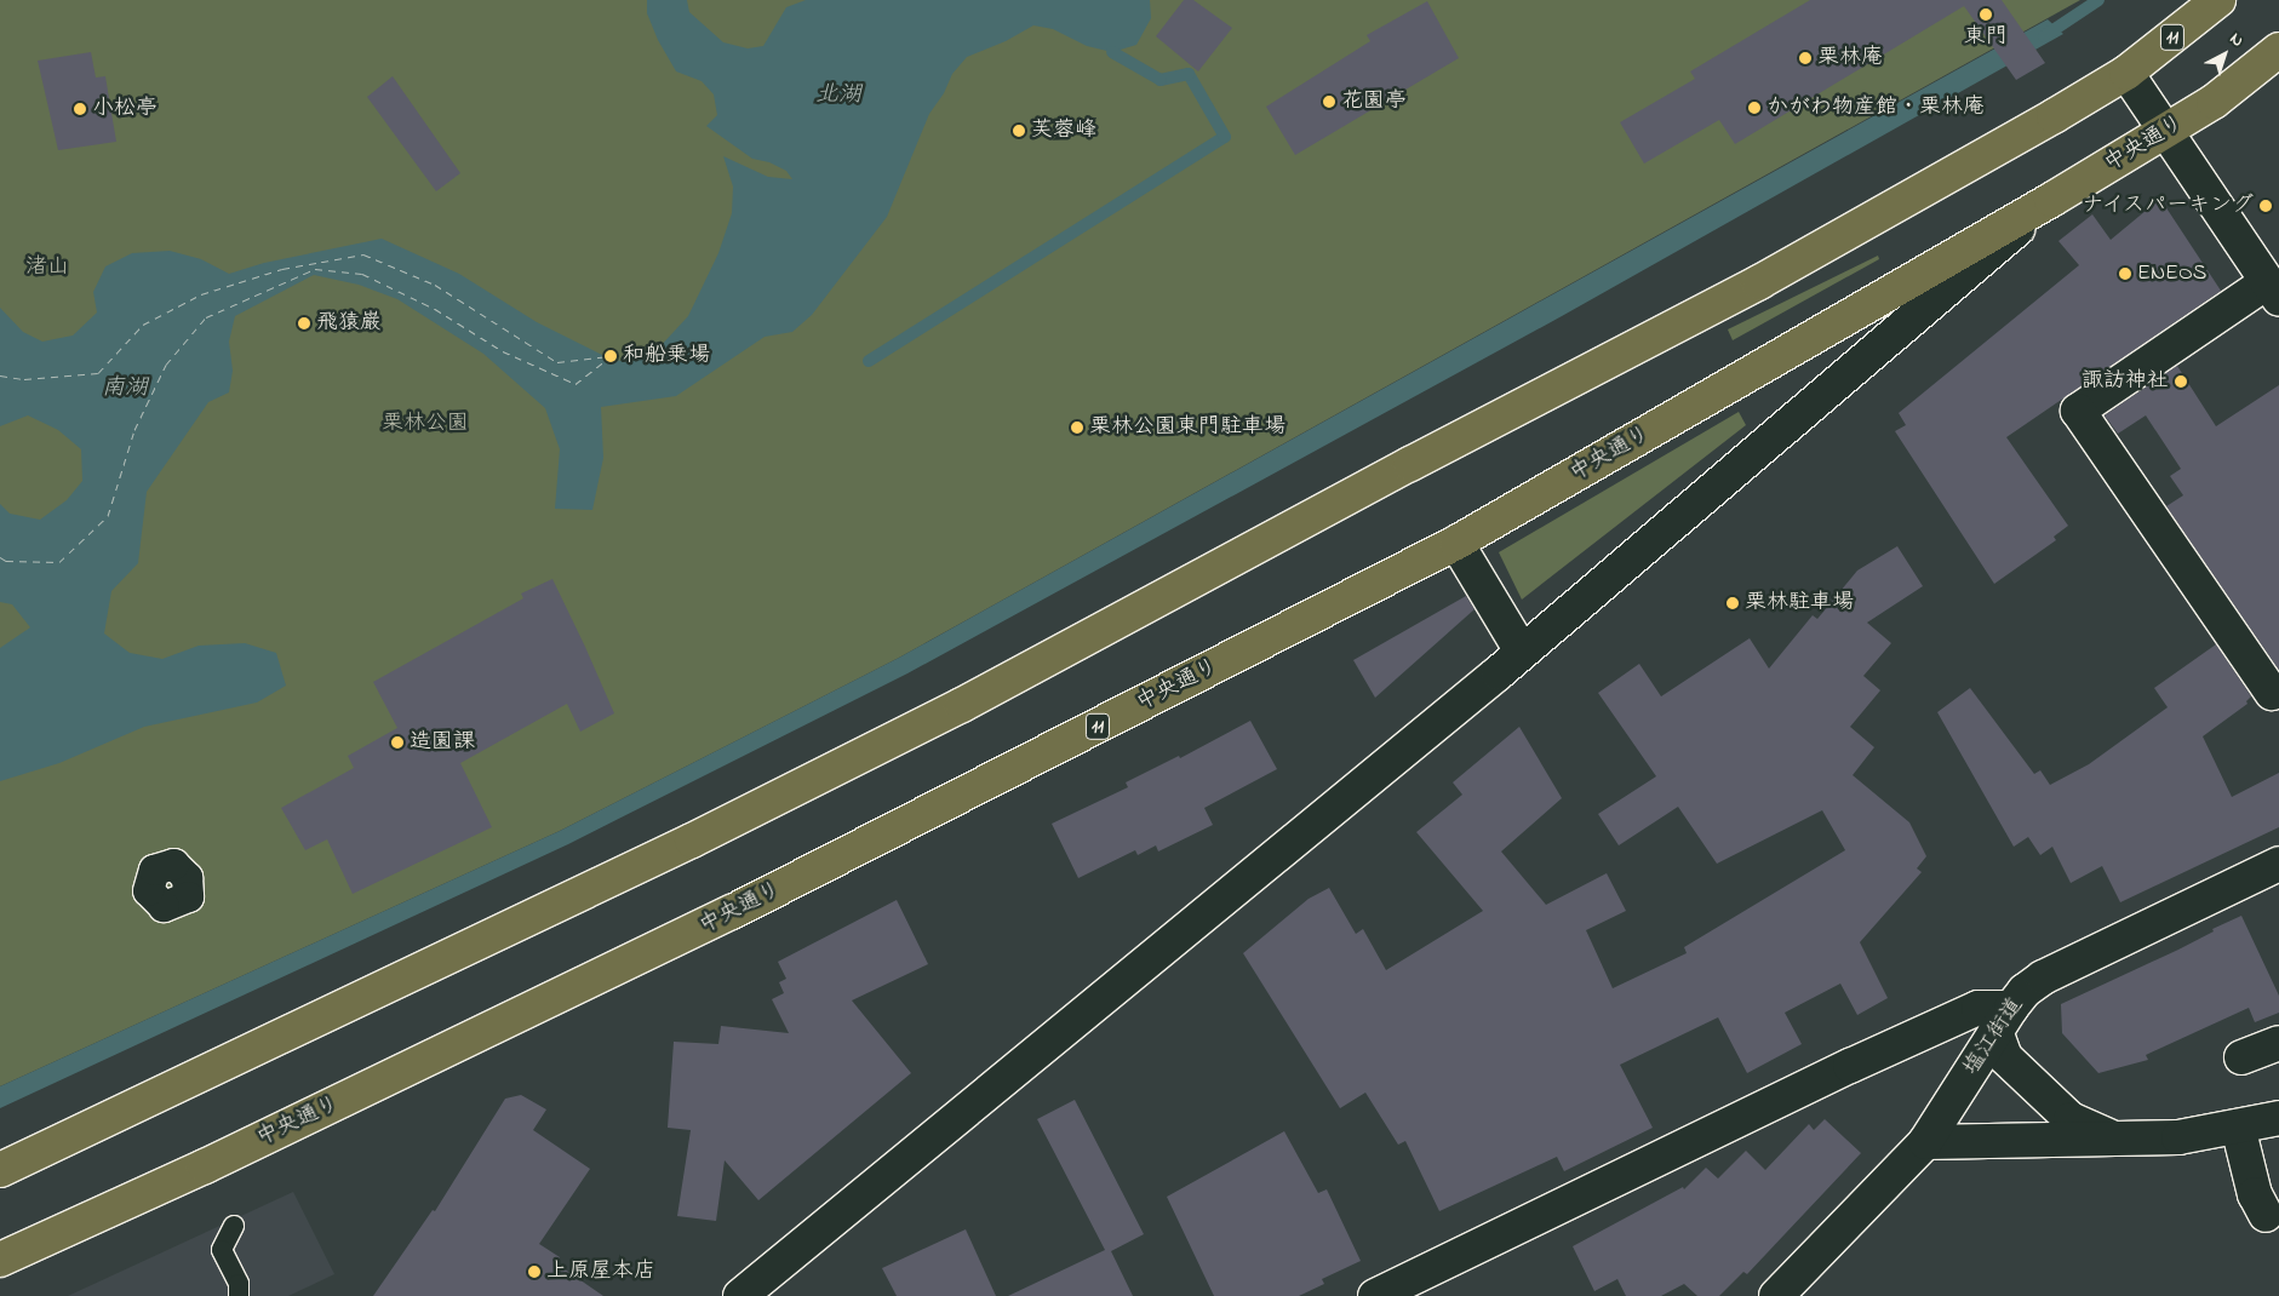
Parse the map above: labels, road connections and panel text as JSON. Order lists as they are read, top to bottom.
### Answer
{
  "streets": {
    "highway": ["11", "中央通り"],
    "street": ["塩江街道"]
  },
  "water": ["北湖", "南湖"],
  "parks": ["渚山", "栗林公園"],
  "places": [
    "東門",
    "栗林庵",
    "花園亭",
    "かがわ物産館・栗林庵",
    "小松亭",
    "芙蓉峰",
    "ナイスパーキング",
    "ENEOS",
    "飛猿巌",
    "和船乗場",
    "諏訪神社",
    "栗林公園東門駐車場",
    "栗林駐車場",
    "造園課",
    "上原屋本店"
  ],
  "north": "top right"
}
